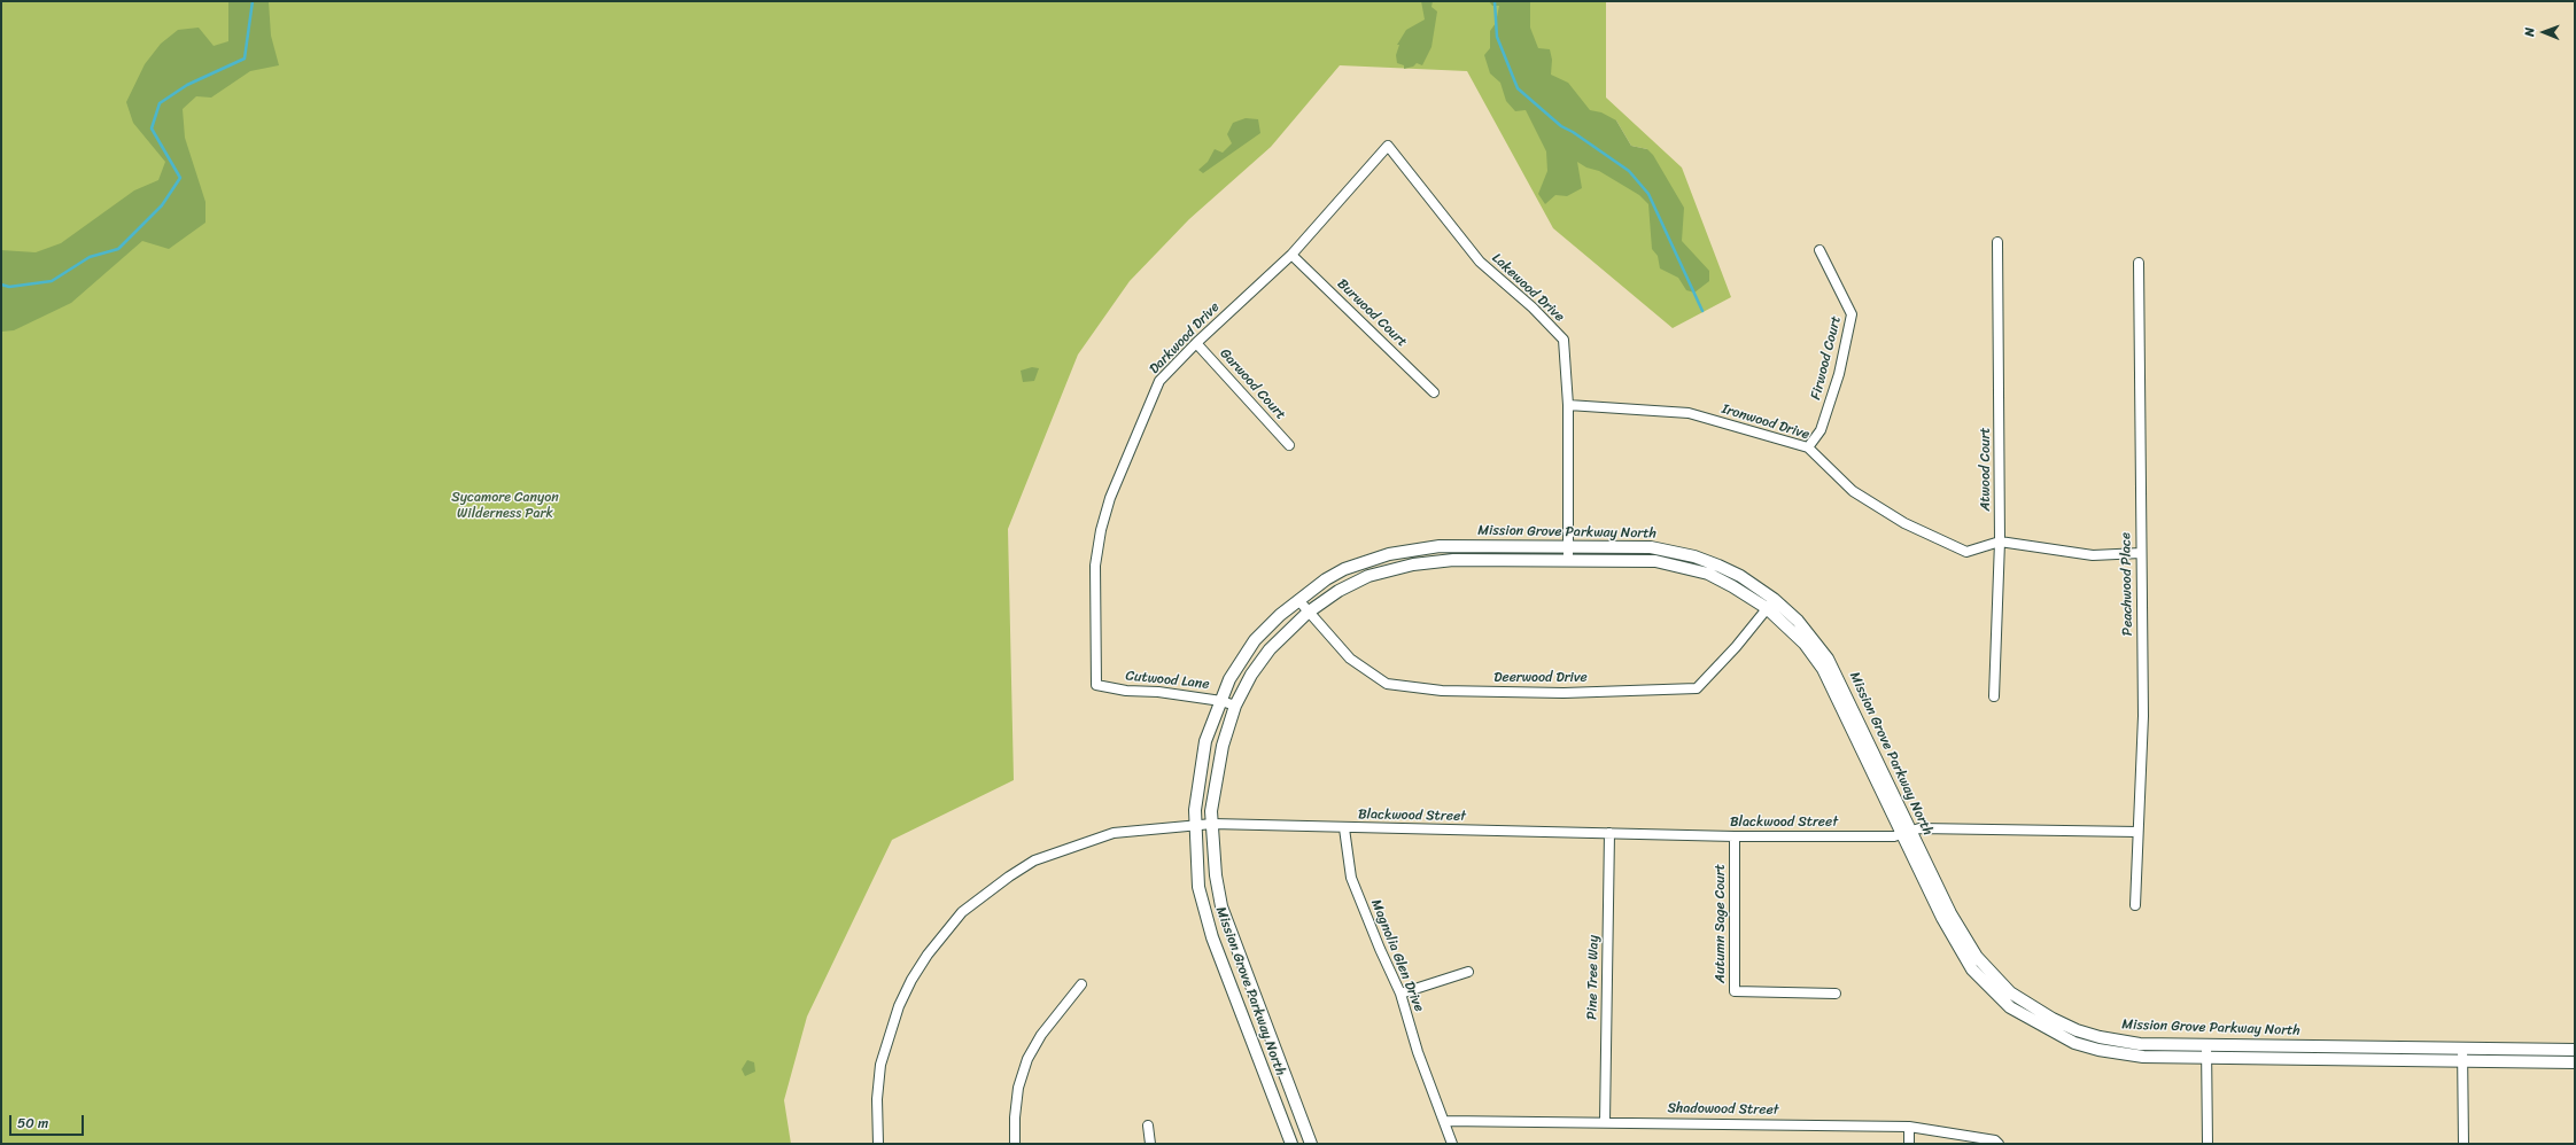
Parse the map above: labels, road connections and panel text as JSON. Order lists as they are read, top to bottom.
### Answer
{
  "streets": {
    "street": [
      "Lakewood Drive",
      "Burwood Court",
      "Darkwood Drive",
      "Firwood Court",
      "Garwood Court",
      "Ironwood Drive",
      "Atwood Court",
      "Mission Grove Parkway North",
      "Peachwood Place",
      "Deerwood Drive",
      "Cutwood Lane",
      "Blackwood Street",
      "Autumn Sage Court",
      "Magnolia Glen Drive",
      "Pine Tree Way",
      "Shadowood Street"
    ]
  },
  "crossings": [
    ["Lakewood Drive", "Darkwood Drive"],
    ["Lakewood Drive", "Ironwood Drive"],
    ["Lakewood Drive", "Mission Grove Parkway North"],
    ["Burwood Court", "Darkwood Drive"],
    ["Darkwood Drive", "Garwood Court"],
    ["Darkwood Drive", "Cutwood Lane"],
    ["Firwood Court", "Ironwood Drive"],
    ["Ironwood Drive", "Atwood Court"],
    ["Ironwood Drive", "Peachwood Place"],
    ["Mission Grove Parkway North", "Deerwood Drive"],
    ["Mission Grove Parkway North", "Cutwood Lane"],
    ["Mission Grove Parkway North", "Blackwood Street"],
    ["Peachwood Place", "Blackwood Street"],
    ["Blackwood Street", "Autumn Sage Court"],
    ["Blackwood Street", "Magnolia Glen Drive"],
    ["Blackwood Street", "Pine Tree Way"],
    ["Magnolia Glen Drive", "Shadowood Street"],
    ["Pine Tree Way", "Shadowood Street"]
  ],
  "parks": ["Sycamore Canyon Wilderness Park"],
  "scale_bar": "50 m",
  "north": "left"
}
